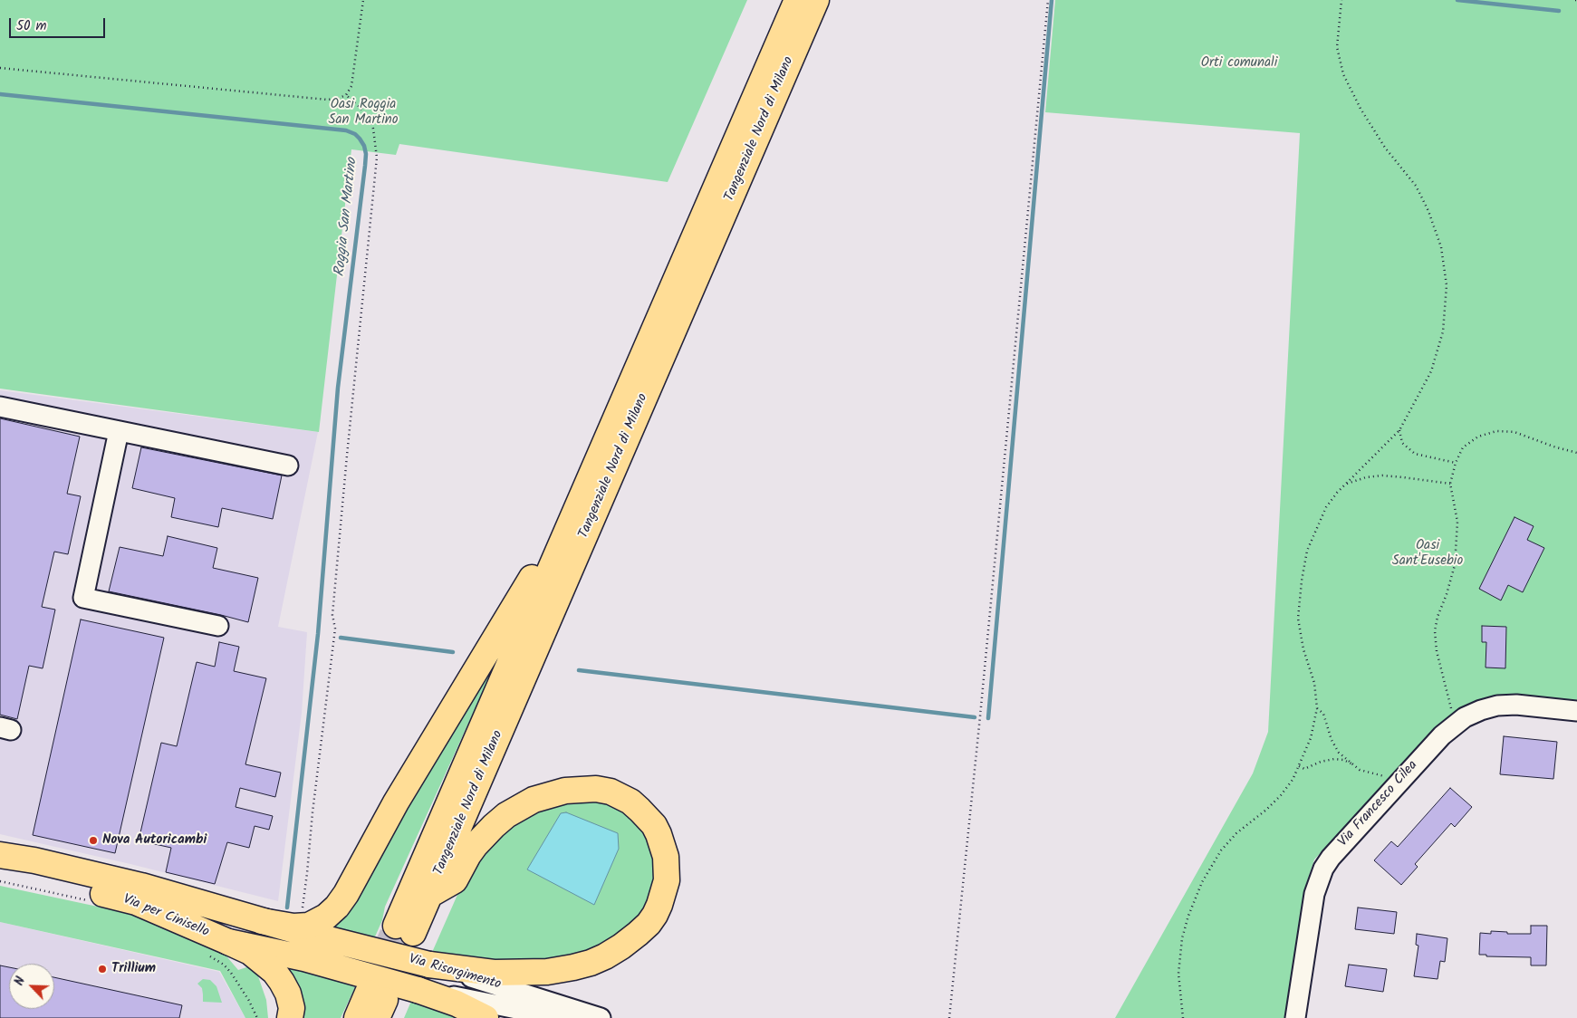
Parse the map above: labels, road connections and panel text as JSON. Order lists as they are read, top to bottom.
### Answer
{
  "streets": {
    "main road": ["Tangenziale Nord di Milano", "Via per Cinisello", "Via Risorgimento"],
    "street": ["Via Francesco Cilea"]
  },
  "crossings": [
    ["Via per Cinisello", "Via Risorgimento"]
  ],
  "water": ["Roggia San Martino"],
  "parks": ["Orti comunali", "Oasi Roggia San Martino", "Oasi Sant'Eusebio"],
  "places": ["Nova Autoricambi", "Trillium"],
  "scale_bar": "50 m",
  "north": "top left"
}
